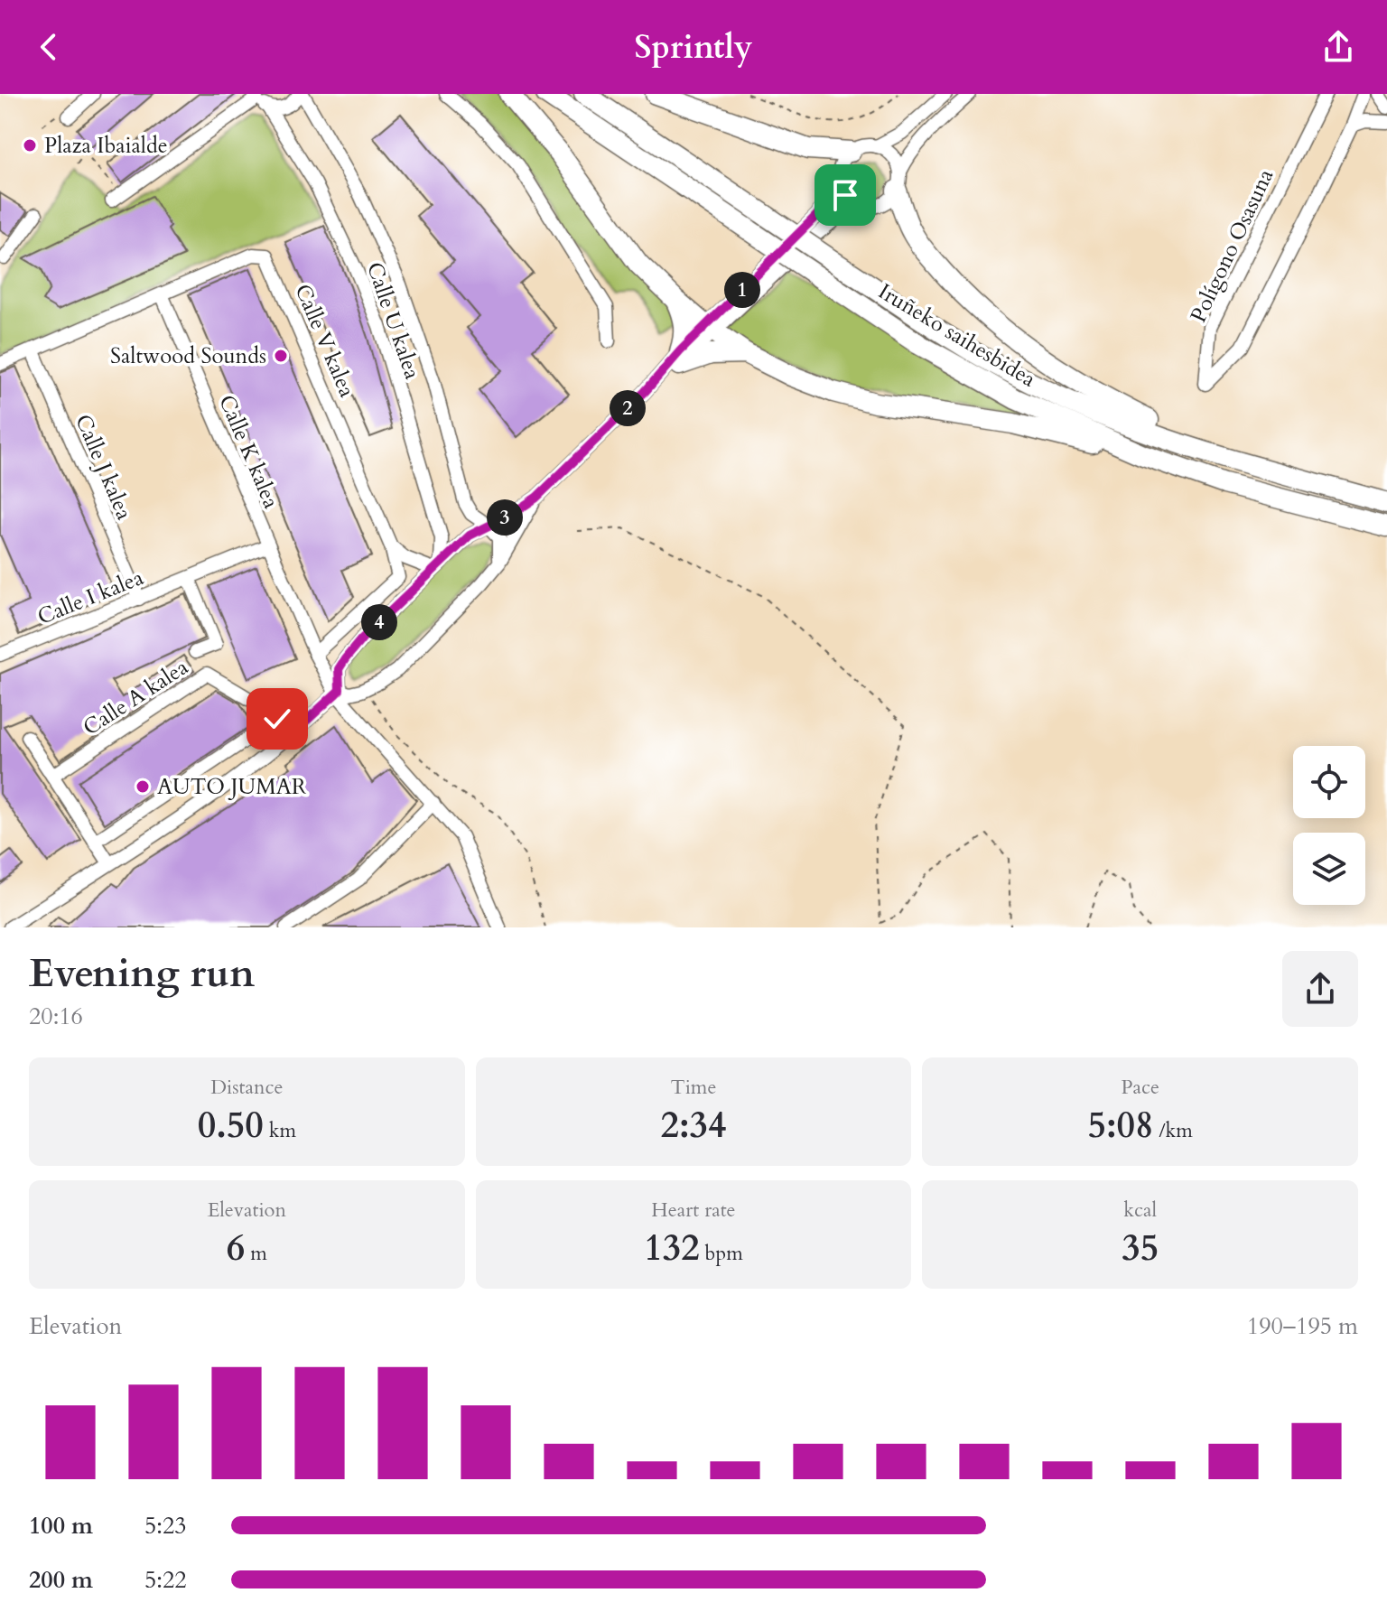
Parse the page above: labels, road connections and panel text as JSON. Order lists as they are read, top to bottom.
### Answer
{
  "streets": {
    "highway": ["Iruñeko saihesbidea"],
    "street": [
      "Polígono Osasuna",
      "Calle U kalea",
      "Calle V kalea",
      "Calle K kalea",
      "Calle J kalea",
      "Calle I kalea",
      "Calle A kalea"
    ]
  },
  "crossings": [
    ["Calle V kalea", "Calle K kalea"],
    ["Calle K kalea", "Calle I kalea"],
    ["Calle J kalea", "Calle I kalea"]
  ],
  "places": ["Plaza Ibaialde", "Saltwood Sounds", "AUTO JUMAR"],
  "page": {
    "header": "Sprintly",
    "pins": [
      "1",
      "2",
      "3",
      "4"
    ],
    "heading": ["Evening run", "20:16"],
    "stats": [
      ["Distance", "0.50 km"],
      ["Time", "2:34"],
      ["Pace", "5:08 /km"],
      ["Elevation", "6 m"],
      ["Heart rate", "132 bpm"],
      ["kcal", "35"]
    ],
    "chart": ["Elevation", "190–195 m"],
    "list": [
      {
        "name": "100 m",
        "note": "5:23"
      },
      {
        "name": "200 m",
        "note": "5:22"
      }
    ]
  }
}
